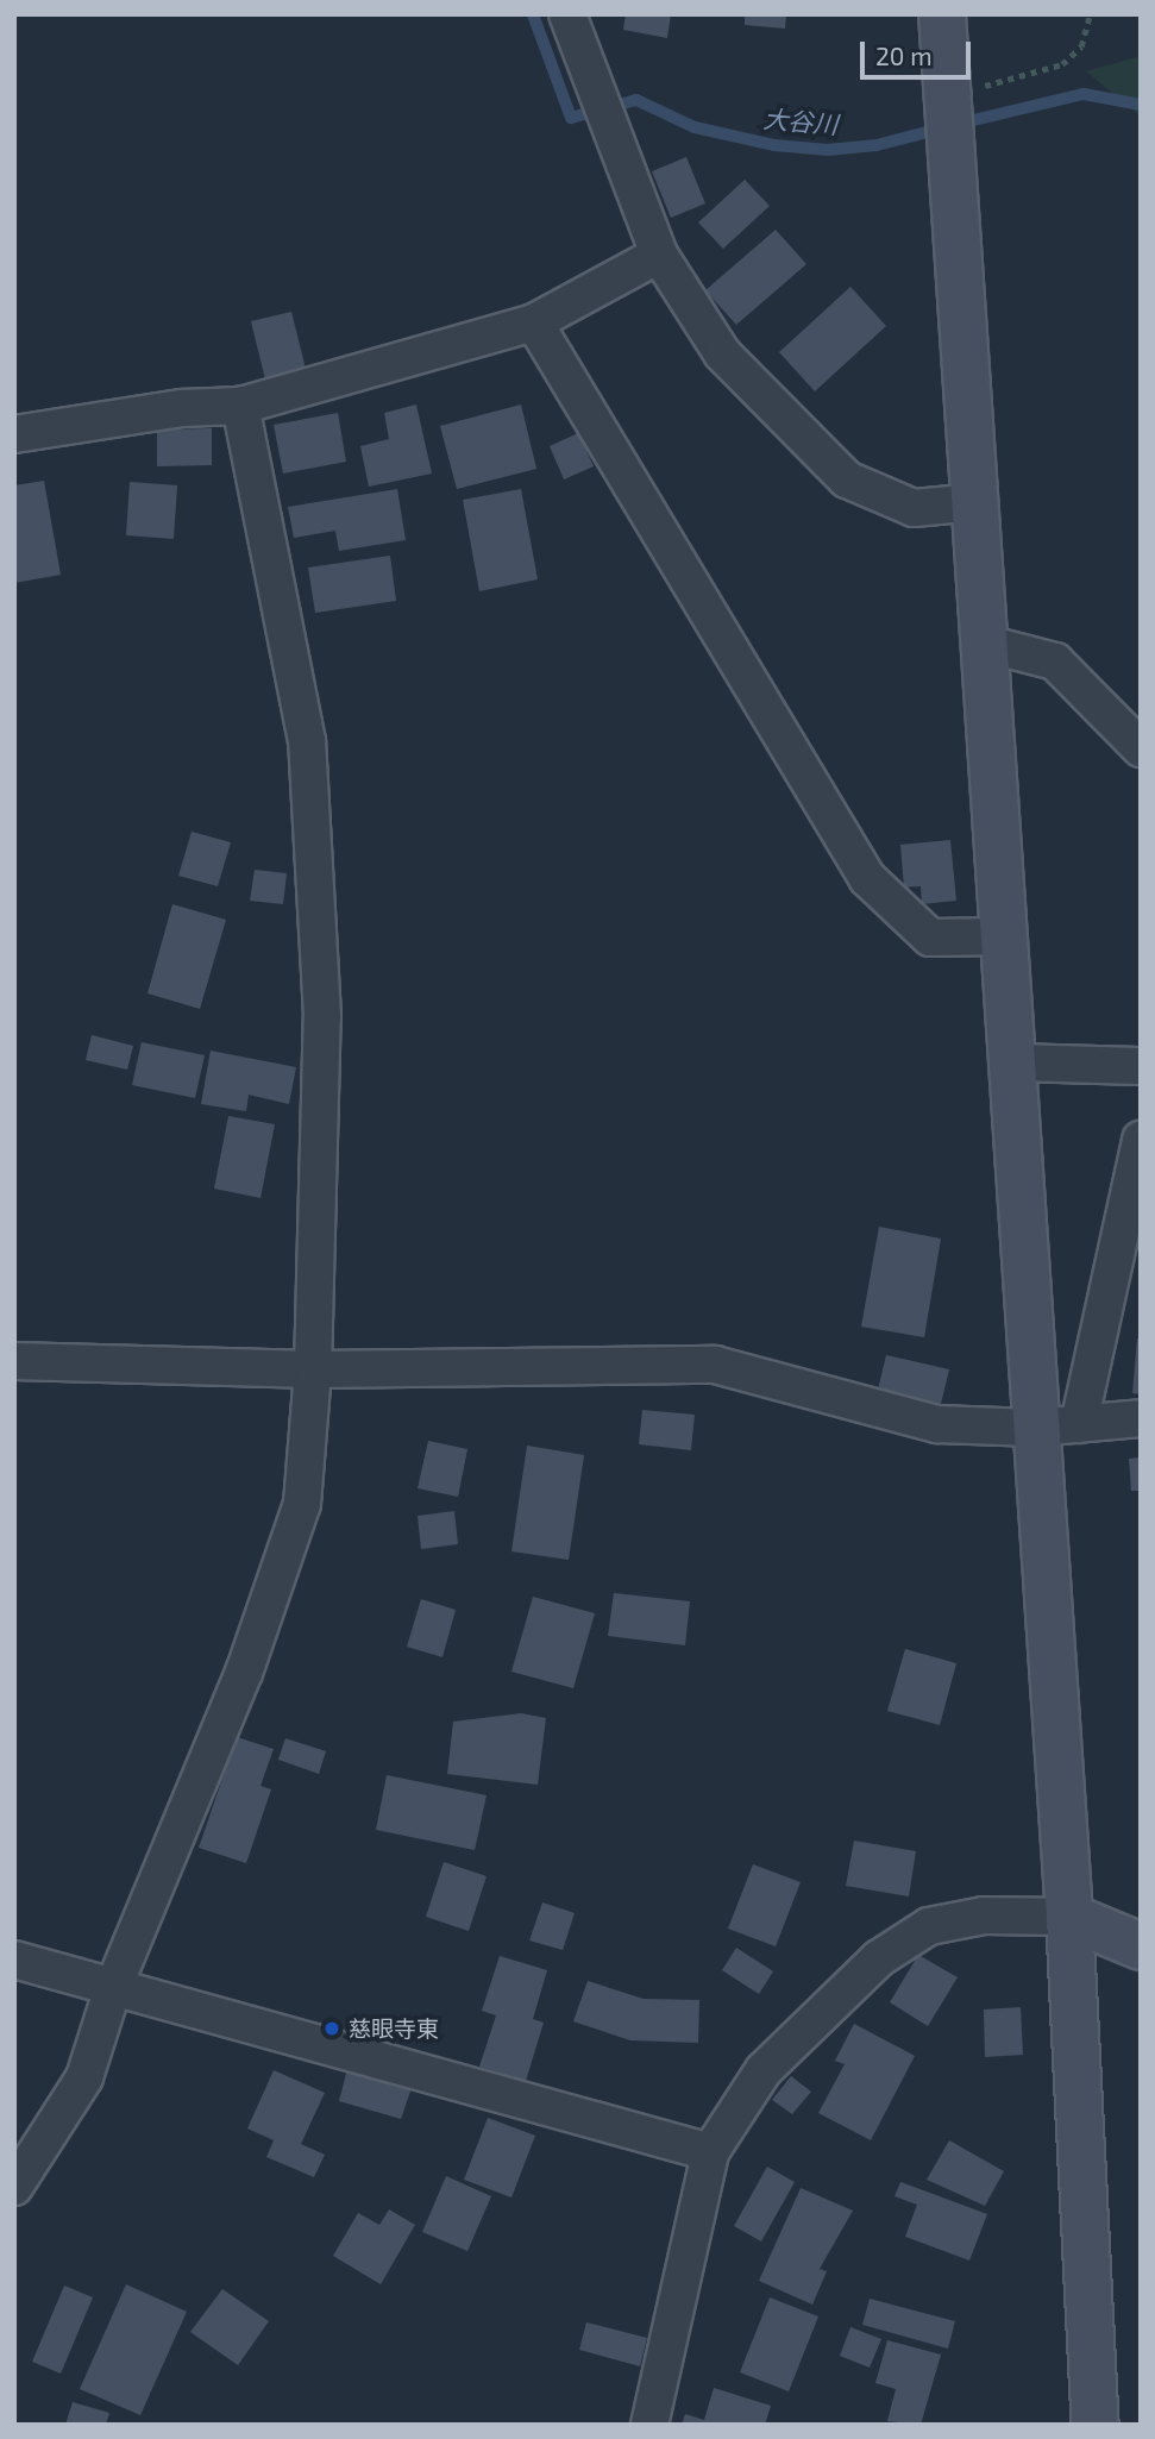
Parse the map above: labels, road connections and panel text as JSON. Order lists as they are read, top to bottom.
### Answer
{
  "water": ["大谷川"],
  "places": ["慈眼寺東"],
  "scale_bar": "20 m"
}
